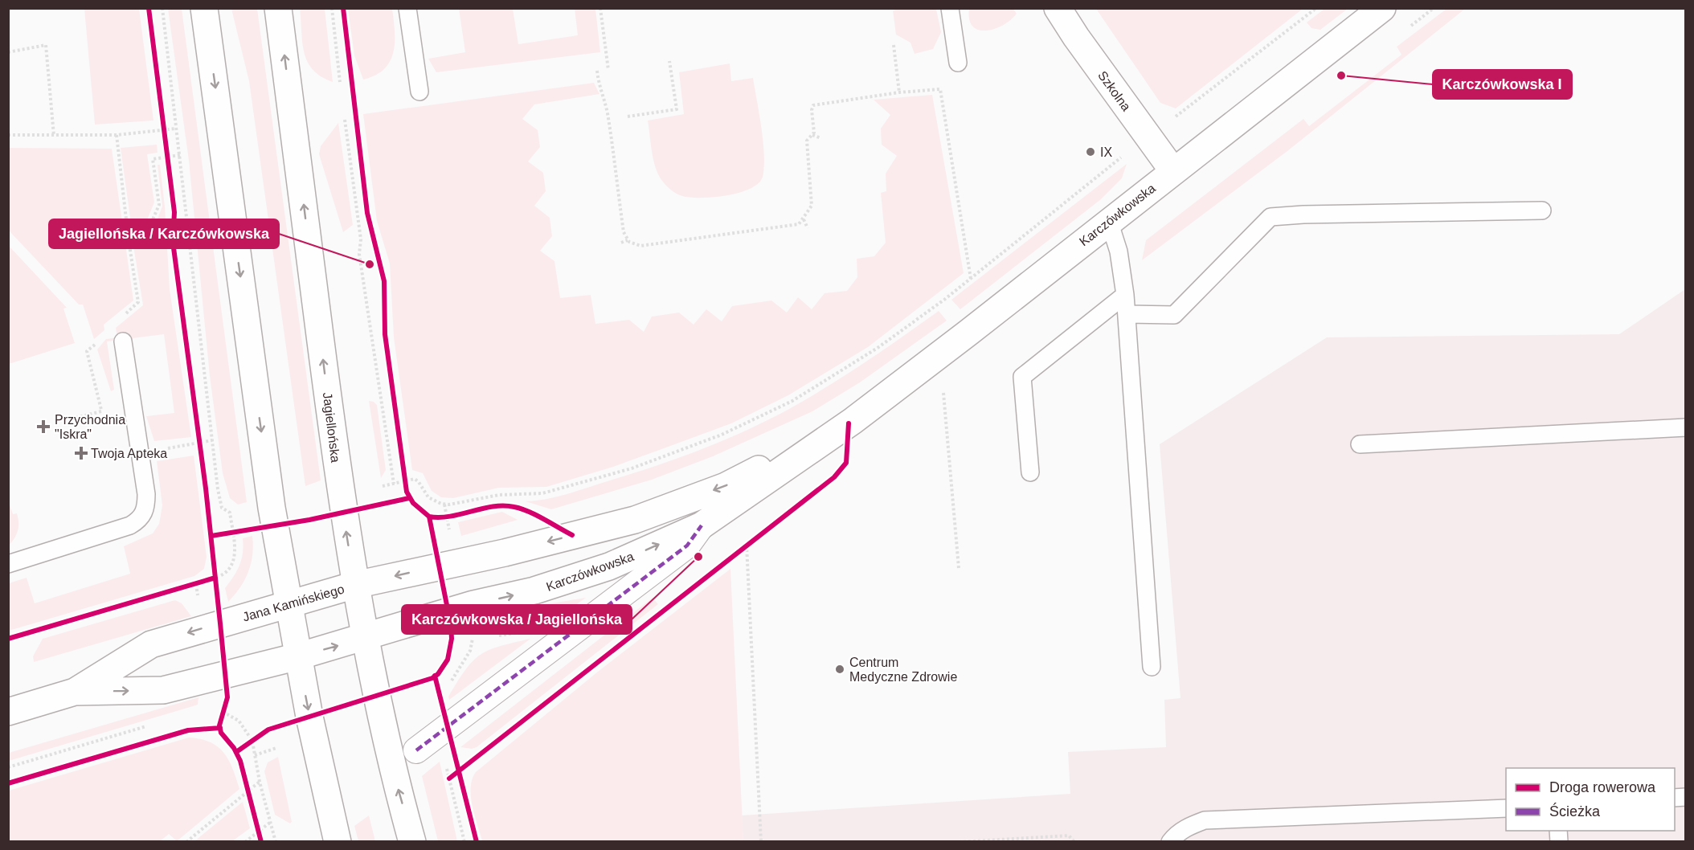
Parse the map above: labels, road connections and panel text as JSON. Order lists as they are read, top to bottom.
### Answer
{
  "streets": {
    "street": [
      "Szkolna",
      "Karczówkowska",
      "Jagiellońska",
      "Jana Kamińskiego"
    ]
  },
  "crossings": [
    ["Szkolna", "Karczówkowska"],
    ["Karczówkowska", "Jagiellońska"],
    ["Karczówkowska", "Jana Kamińskiego"],
    ["Jagiellońska", "Jana Kamińskiego"]
  ],
  "places": {
    "other": [
      "Karczówkowska I",
      "IX",
      "Jagiellońska / Karczówkowska",
      "Karczówkowska / Jagiellońska",
      "Centrum Medyczne Zdrowie"
    ],
    "health": ["Przychodnia \"Iskra\"", "Twoja Apteka"]
  },
  "legend": ["Droga rowerowa", "Ścieżka"]
}
